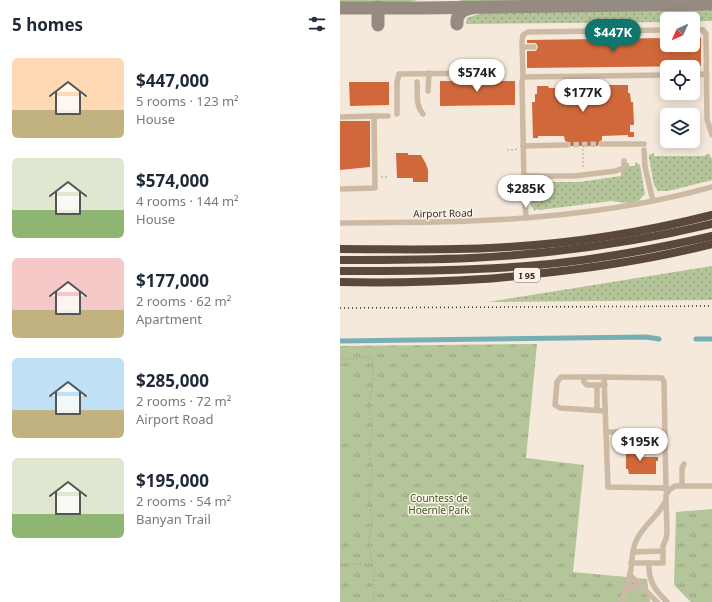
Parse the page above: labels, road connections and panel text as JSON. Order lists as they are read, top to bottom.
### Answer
{
  "streets": {
    "highway": ["I 95"],
    "street": ["Airport Road"]
  },
  "parks": ["Countess de Hoernle Park"],
  "north": "bottom left",
  "page": {
    "heading": "5 homes",
    "price": [
      "$447K",
      "$574K",
      "$177K",
      "$285K",
      "$195K"
    ],
    "list": [
      {
        "name": "$447,000",
        "note": "5 rooms · 123 m² · House"
      },
      {
        "name": "$574,000",
        "note": "4 rooms · 144 m² · House"
      },
      {
        "name": "$177,000",
        "note": "2 rooms · 62 m² · Apartment"
      },
      {
        "name": "$285,000",
        "note": "2 rooms · 72 m² · Airport Road"
      },
      {
        "name": "$195,000",
        "note": "2 rooms · 54 m² · Banyan Trail"
      }
    ]
  }
}
